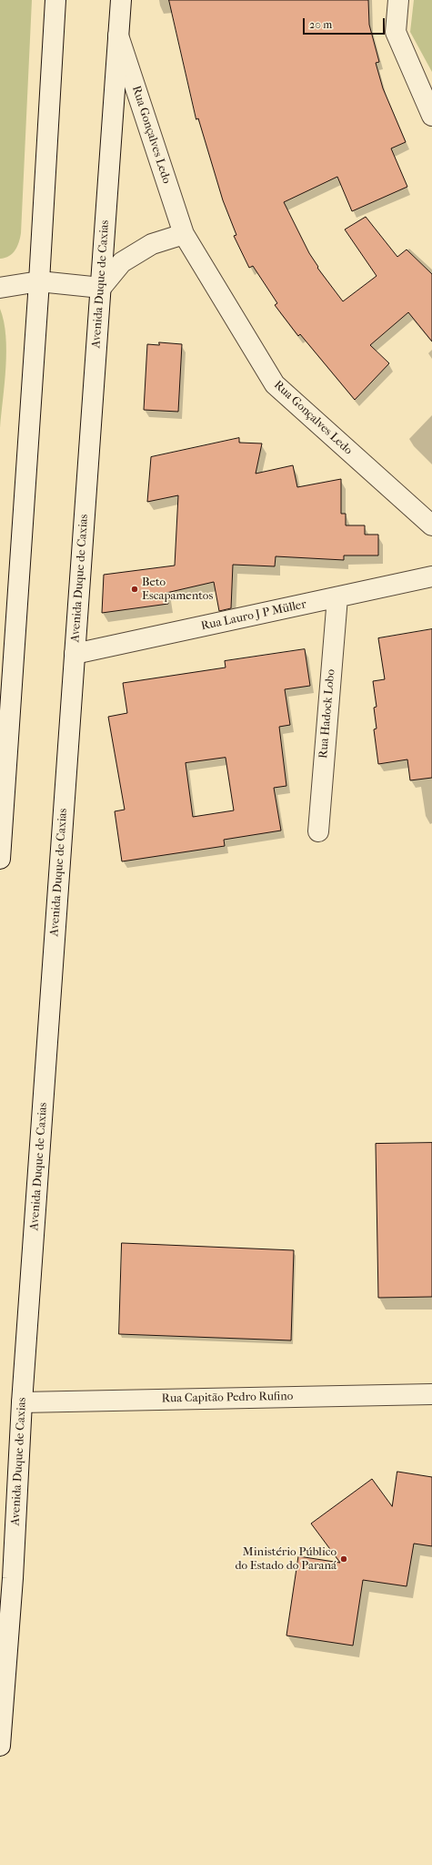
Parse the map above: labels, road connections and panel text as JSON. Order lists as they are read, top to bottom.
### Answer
{
  "streets": {
    "main road": [
      "Rua Gonçalves Ledo",
      "Avenida Duque de Caxias",
      "Rua Lauro J P Müller",
      "Rua Hadock Lobo",
      "Rua Capitão Pedro Rufino"
    ]
  },
  "crossings": [
    ["Rua Gonçalves Ledo", "Avenida Duque de Caxias"],
    ["Avenida Duque de Caxias", "Rua Lauro J P Müller"],
    ["Avenida Duque de Caxias", "Rua Capitão Pedro Rufino"],
    ["Rua Lauro J P Müller", "Rua Hadock Lobo"]
  ],
  "places": ["Beto Escapamentos", "Ministério Público do Estado do Paraná"],
  "scale_bar": "20 m"
}
